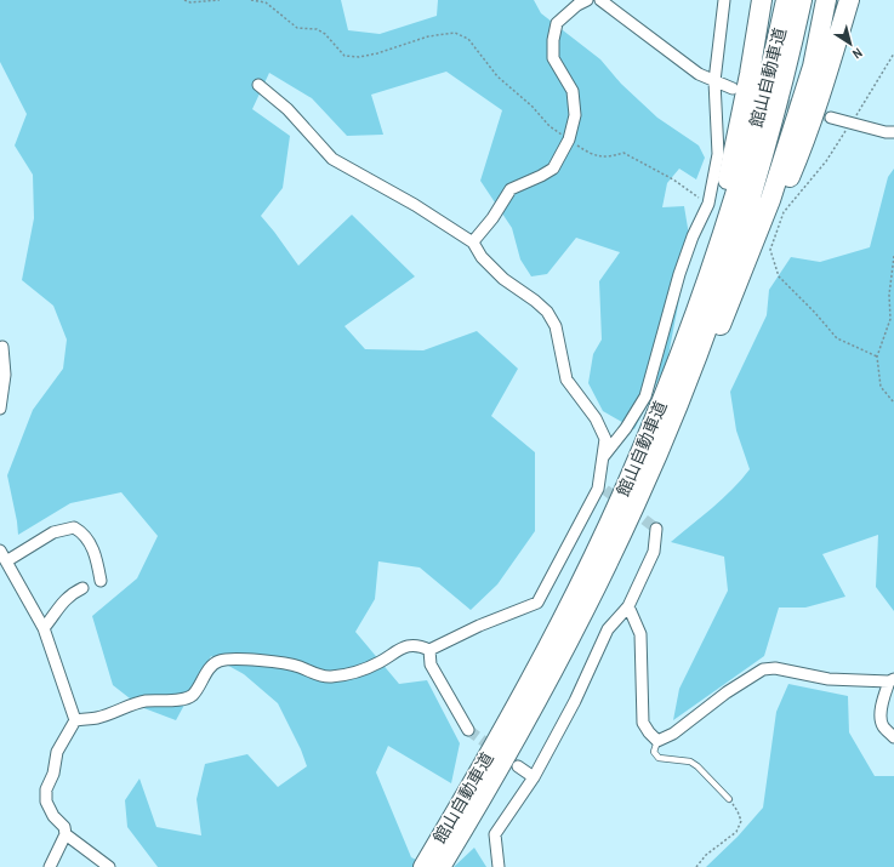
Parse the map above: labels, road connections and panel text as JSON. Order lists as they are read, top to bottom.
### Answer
{
  "streets": {
    "highway": ["館山自動車道"]
  },
  "north": "bottom right"
}
